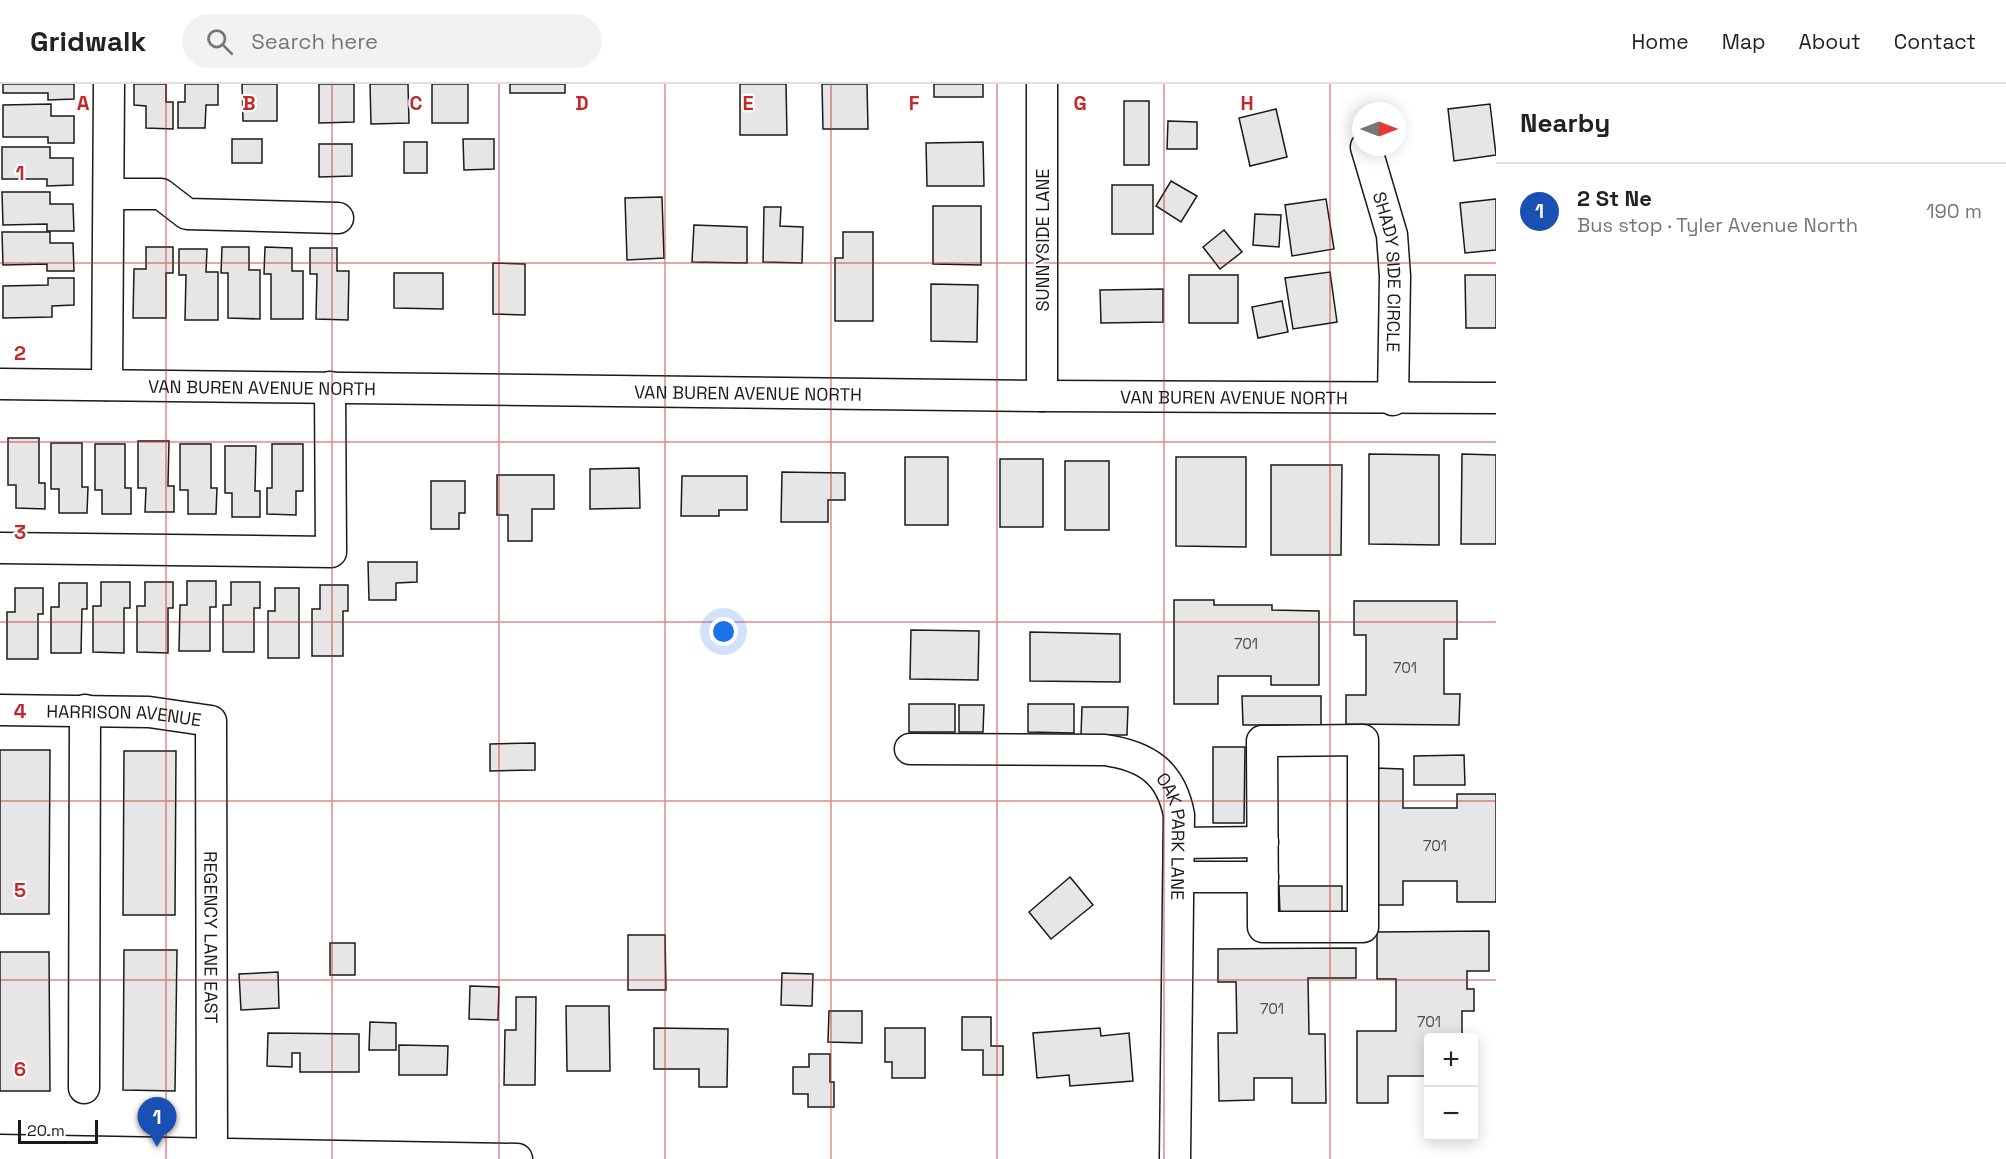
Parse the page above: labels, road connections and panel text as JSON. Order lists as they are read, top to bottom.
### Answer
{
  "streets": {
    "street": [
      "SUNNYSIDE LANE",
      "SHADY SIDE CIRCLE",
      "VAN BUREN AVENUE NORTH",
      "HARRISON AVENUE",
      "OAK PARK LANE",
      "REGENCY LANE EAST"
    ]
  },
  "crossings": [
    ["SUNNYSIDE LANE", "VAN BUREN AVENUE NORTH"],
    ["SHADY SIDE CIRCLE", "VAN BUREN AVENUE NORTH"],
    ["HARRISON AVENUE", "REGENCY LANE EAST"]
  ],
  "house_numbers": [
    "701",
    "701",
    "701",
    "701",
    "701"
  ],
  "scale_bar": "20 m",
  "north": "right",
  "page": {
    "header": "Gridwalk",
    "search": "Search here",
    "nav": [
      "Home",
      "Map",
      "About",
      "Contact"
    ],
    "heading": "Nearby",
    "list": [
      {
        "mark": "1",
        "name": "2 St Ne",
        "note": "Bus stop · Tyler Avenue North",
        "value": "190 m"
      }
    ],
    "map_buttons": ["+", "−"],
    "pins": "1",
    "scale": "20 m"
  },
  "grid": {
    "columns": [
      "A",
      "B",
      "C",
      "D",
      "E",
      "F",
      "G",
      "H"
    ],
    "rows": [
      "1",
      "2",
      "3",
      "4",
      "5",
      "6"
    ]
  }
}
